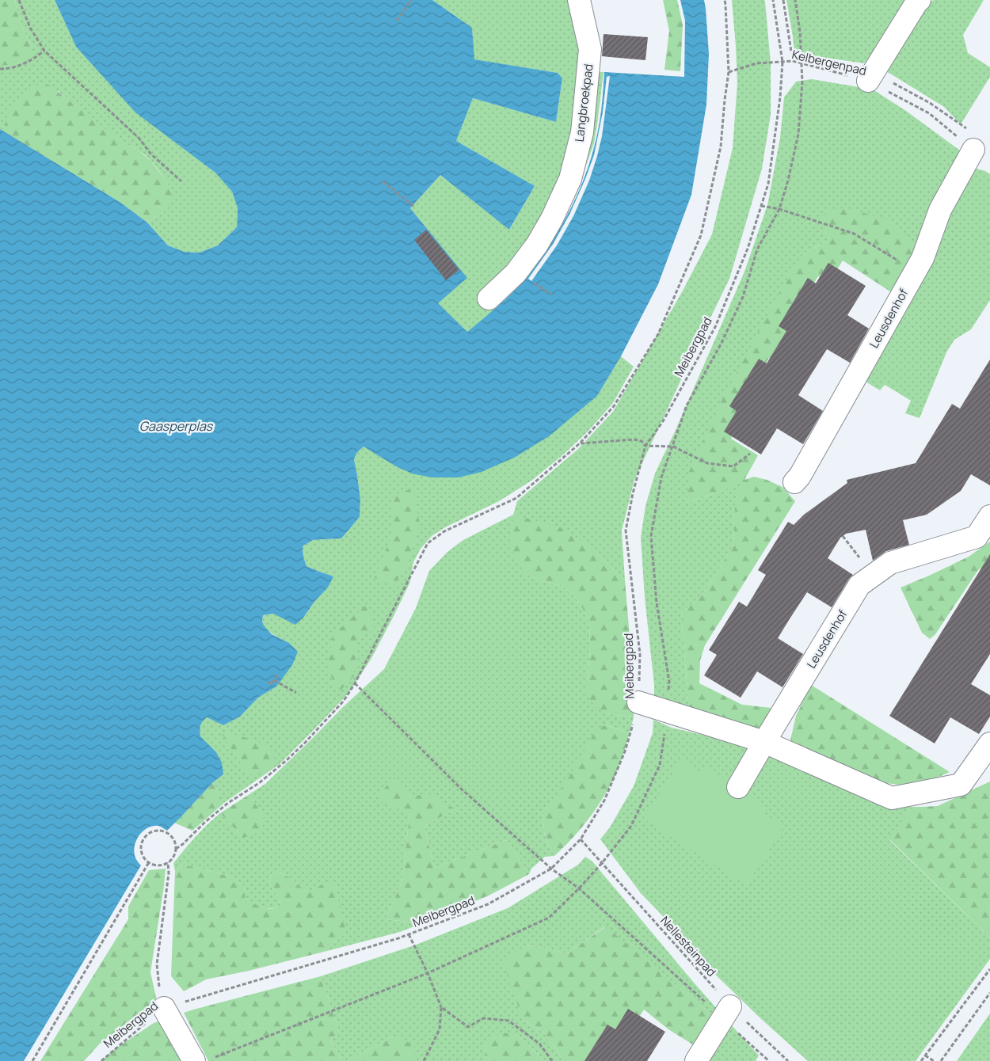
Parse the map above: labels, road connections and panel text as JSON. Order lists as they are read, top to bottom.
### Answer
{
  "streets": {
    "street": ["Langbroekpad", "Leusdenhof"],
    "path": ["Kelbergenpad", "Meibergpad", "Nellesteinpad"]
  },
  "crossings": [
    ["Kelbergenpad", "Leusdenhof"],
    ["Kelbergenpad", "Meibergpad"],
    ["Meibergpad", "Nellesteinpad"]
  ],
  "water": ["Gaasperplas"]
}
